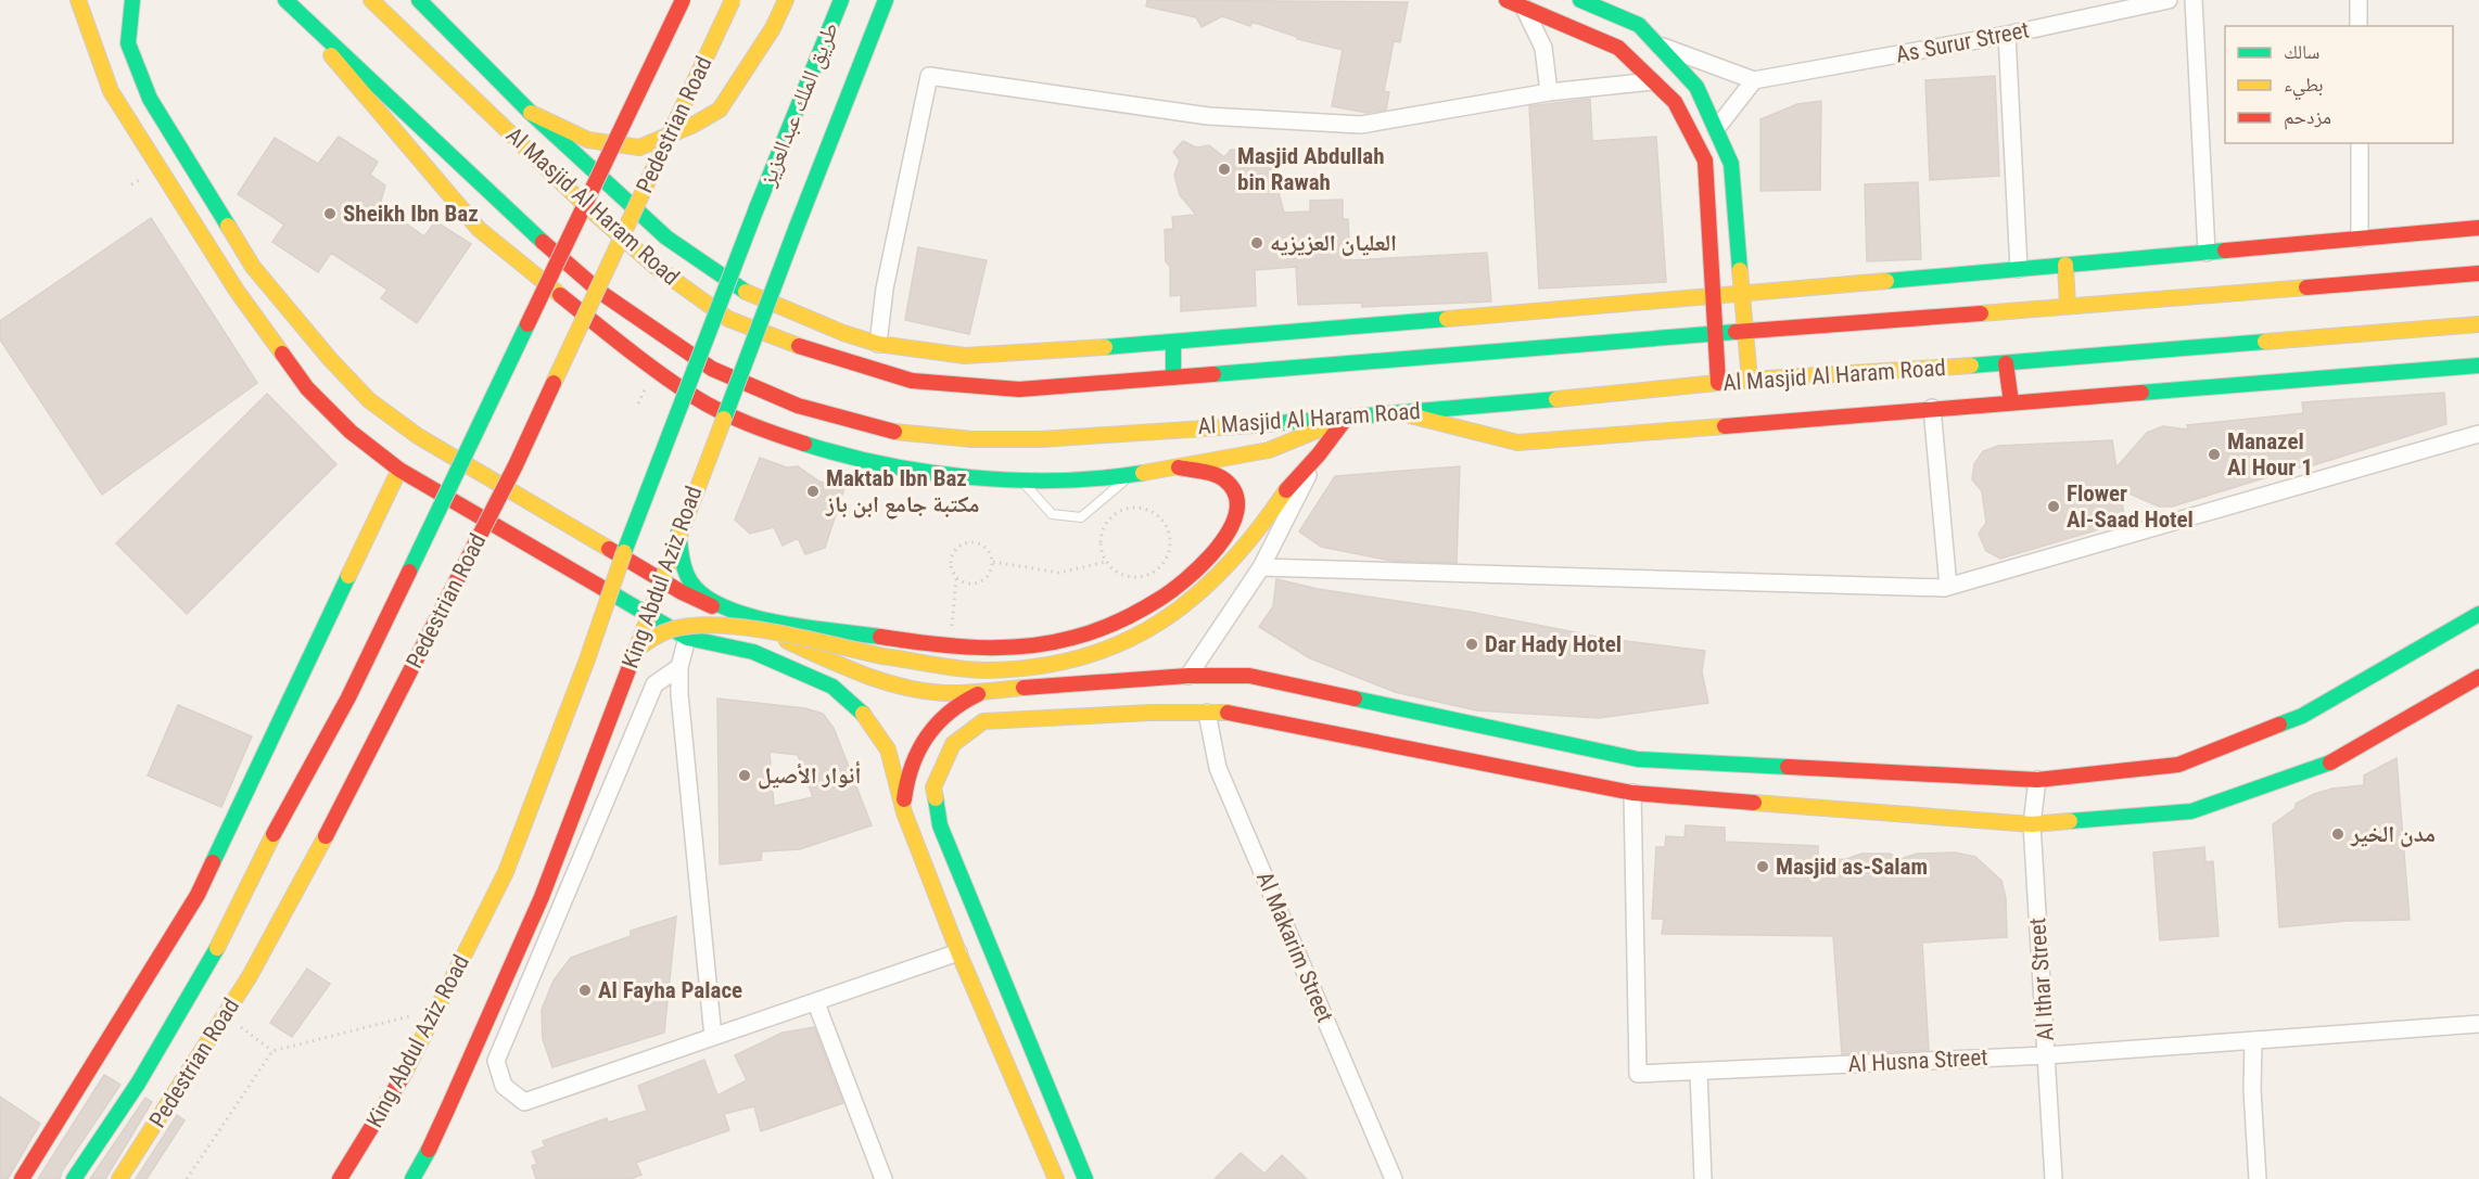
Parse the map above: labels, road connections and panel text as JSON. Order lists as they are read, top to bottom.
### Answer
{
  "streets": {
    "main road": [
      "طريق الملك عبدالعزيز",
      "Pedestrian Road",
      "Al Masjid Al Haram Road",
      "King Abdul Aziz Road"
    ],
    "street": [
      "As Surur Street",
      "Al Makarim Street",
      "Al Ithar Street",
      "Al Husna Street"
    ]
  },
  "crossings": [
    ["طريق الملك عبدالعزيز", "King Abdul Aziz Road"],
    ["Al Ithar Street", "Al Husna Street"]
  ],
  "places": [
    "Masjid Abdullah bin Rawah",
    "Sheikh Ibn Baz",
    "العليان العزيزيه",
    "Manazel Al Hour 1",
    "Maktab Ibn Baz مكتبة جامع ابن باز",
    "Flower Al-Saad Hotel",
    "Dar Hady Hotel",
    "أنوار الأصيل",
    "مدن الخير",
    "Masjid as-Salam",
    "Al Fayha Palace"
  ],
  "legend": ["سالك", "بطيء", "مزدحم"]
}
